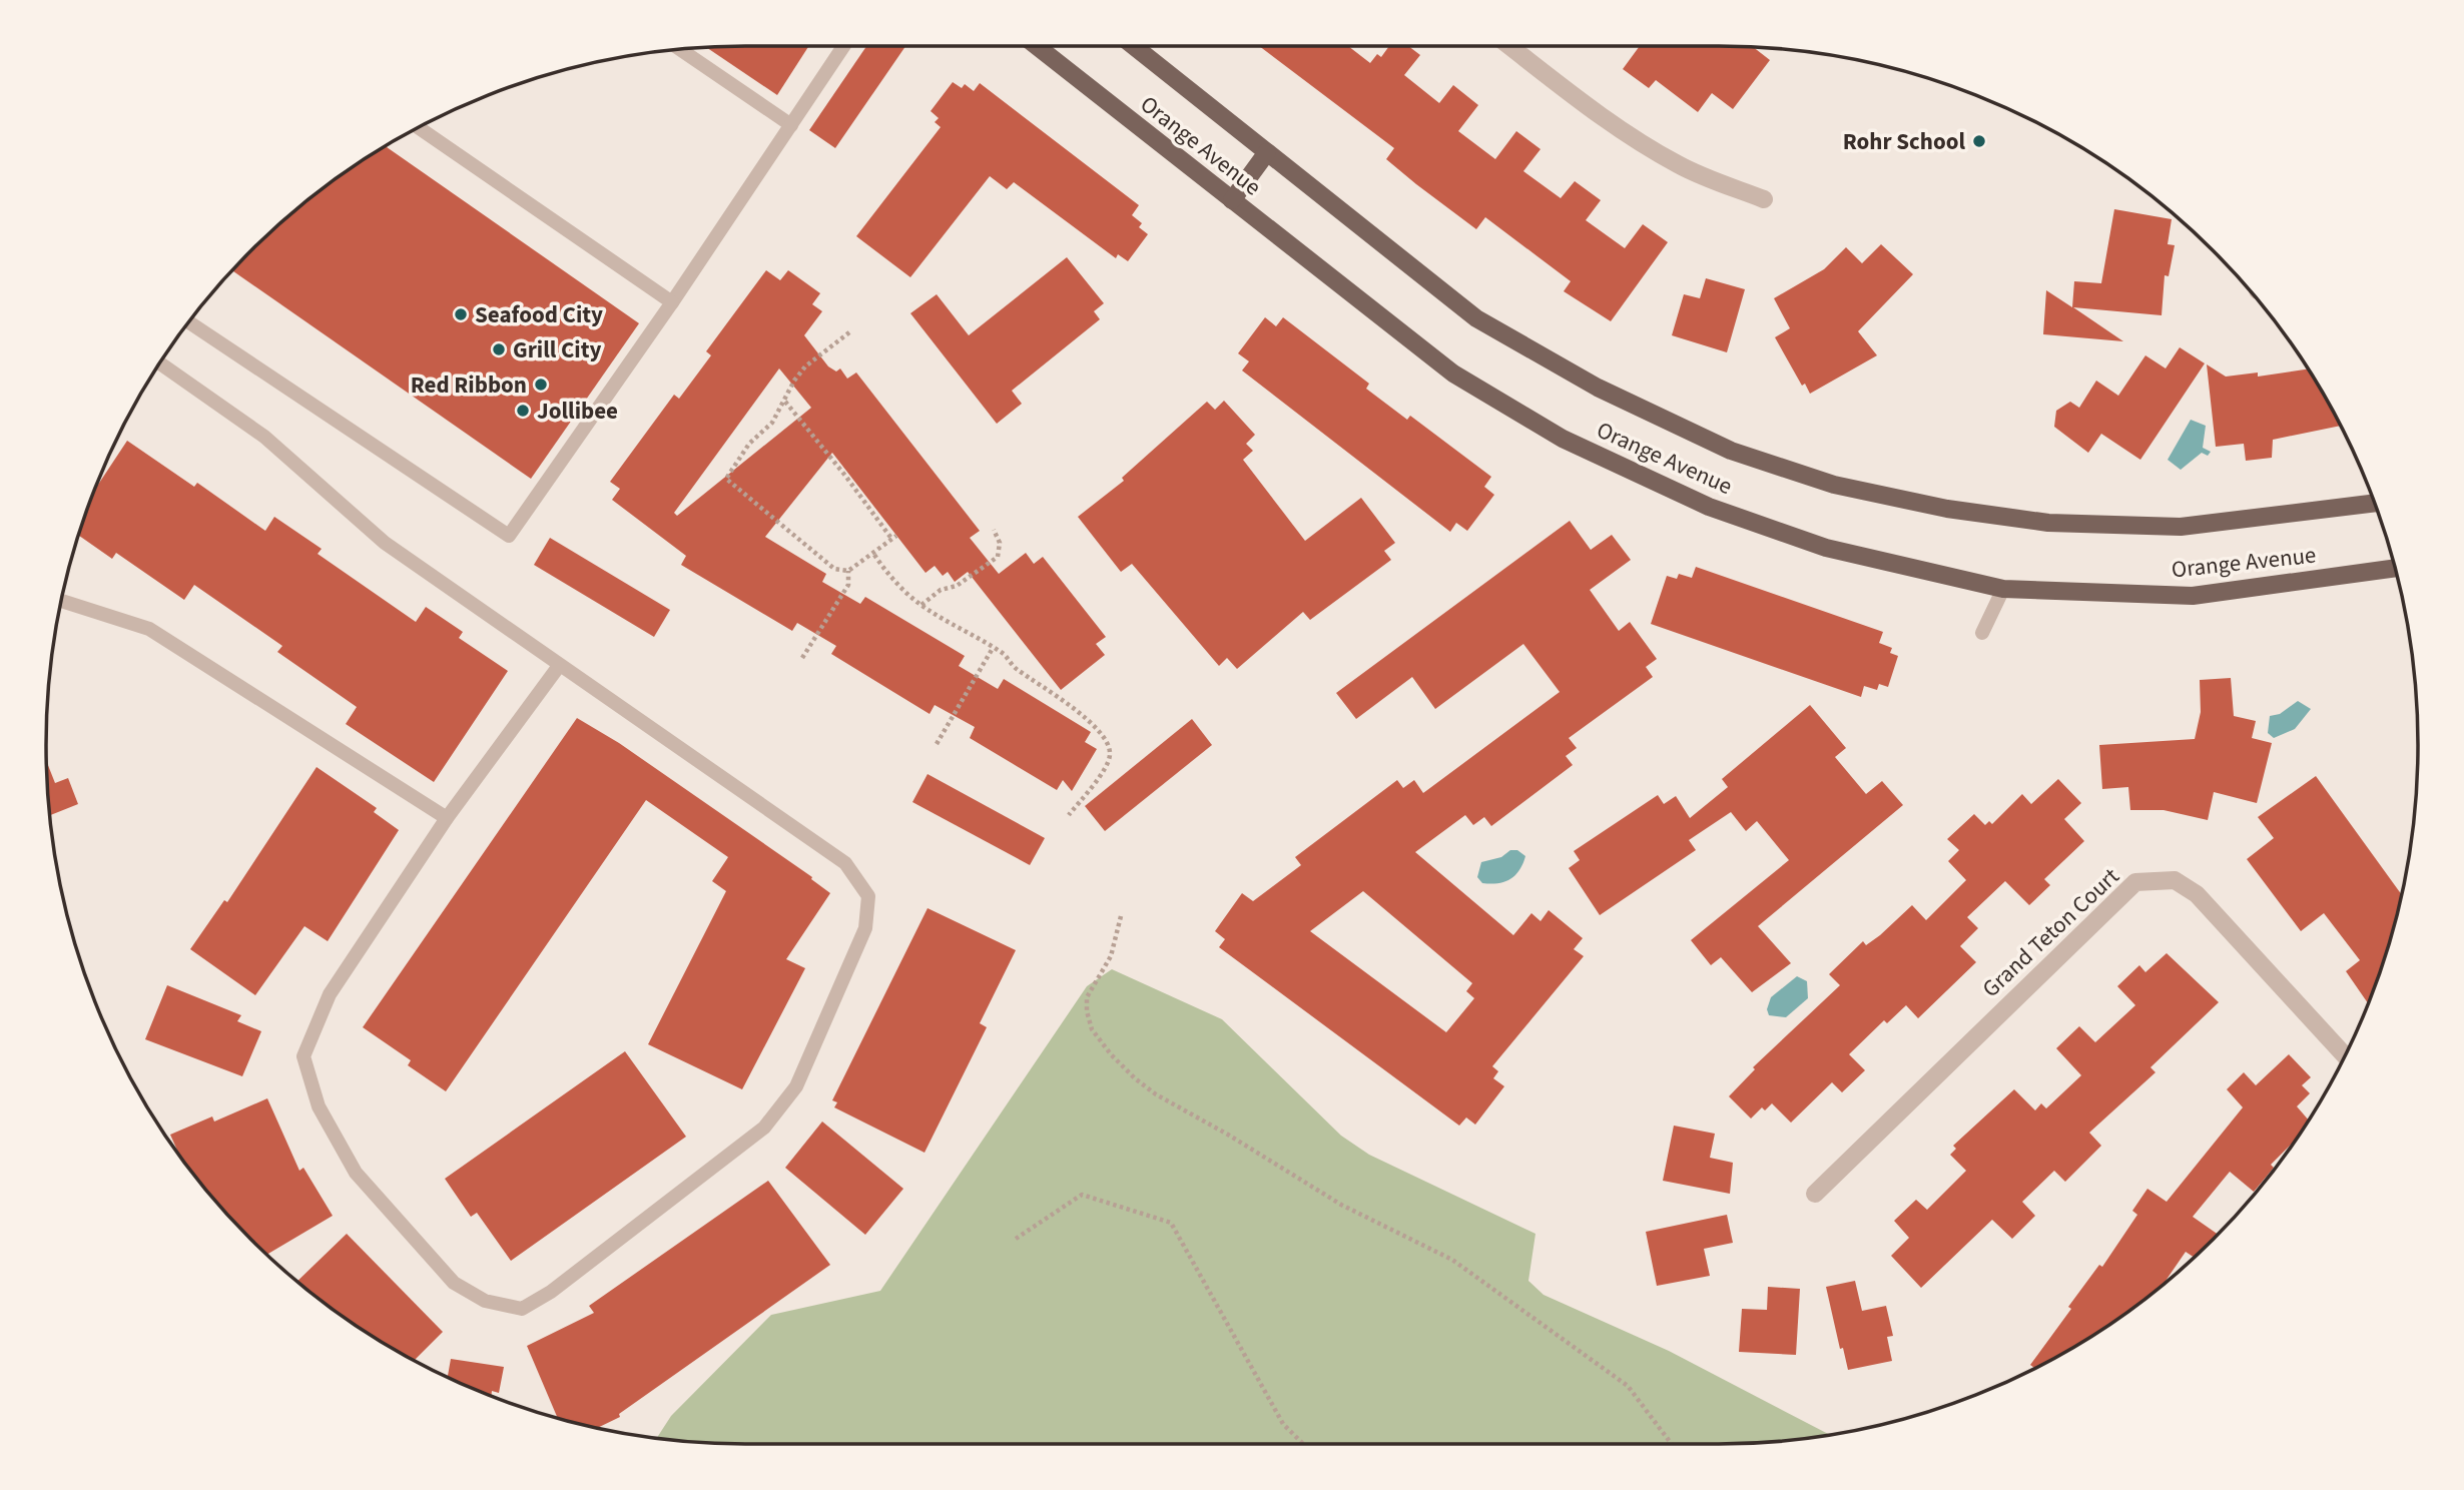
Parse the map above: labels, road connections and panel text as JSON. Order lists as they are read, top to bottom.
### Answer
{
  "streets": {
    "main road": ["Orange Avenue"],
    "street": ["Grand Teton Court"]
  },
  "places": [
    "Rohr School",
    "Seafood City",
    "Grill City",
    "Red Ribbon",
    "Jollibee"
  ]
}
